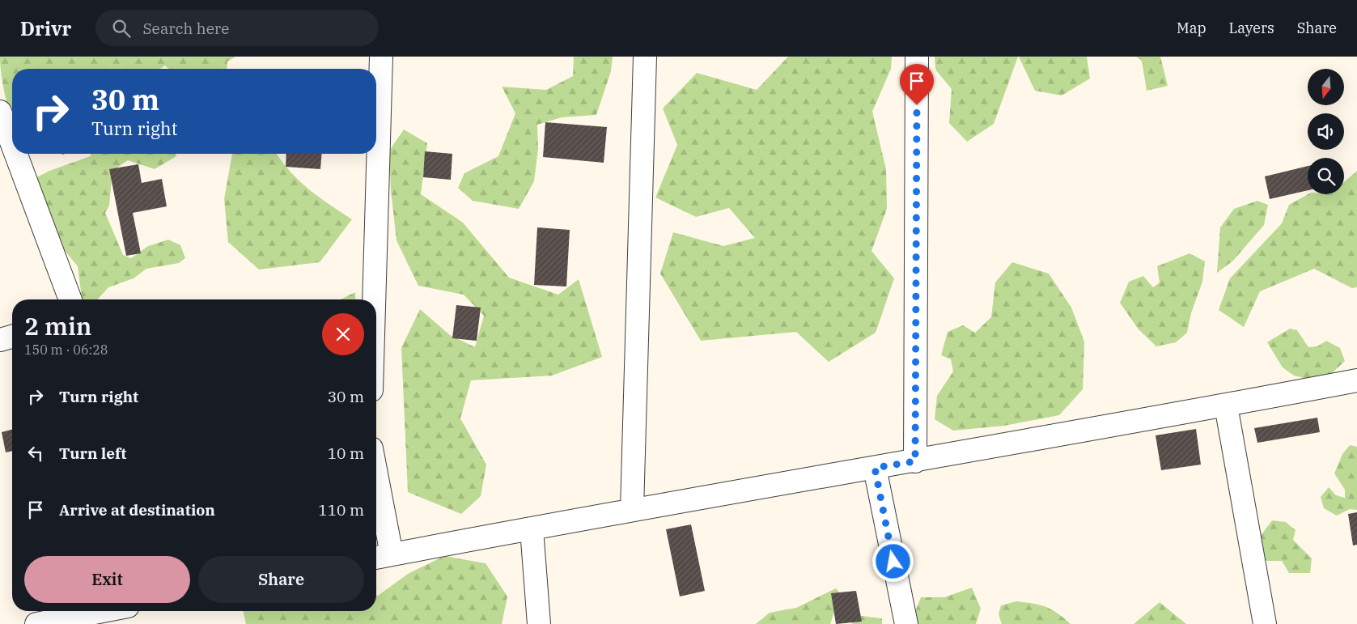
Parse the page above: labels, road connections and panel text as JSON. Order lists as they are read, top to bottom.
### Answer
{
  "north": "bottom",
  "page": {
    "header": "Drivr",
    "search": "Search here",
    "nav": ["Map", "Layers", "Share"],
    "turn": ["30 m", "Turn right"],
    "heading": ["2 min", "150 m · 06:28"],
    "list": [
      {
        "name": "Turn right",
        "value": "30 m"
      },
      {
        "name": "Turn left",
        "value": "10 m"
      },
      {
        "name": "Arrive at destination",
        "value": "110 m"
      }
    ],
    "buttons": ["Exit", "Share"]
  }
}
